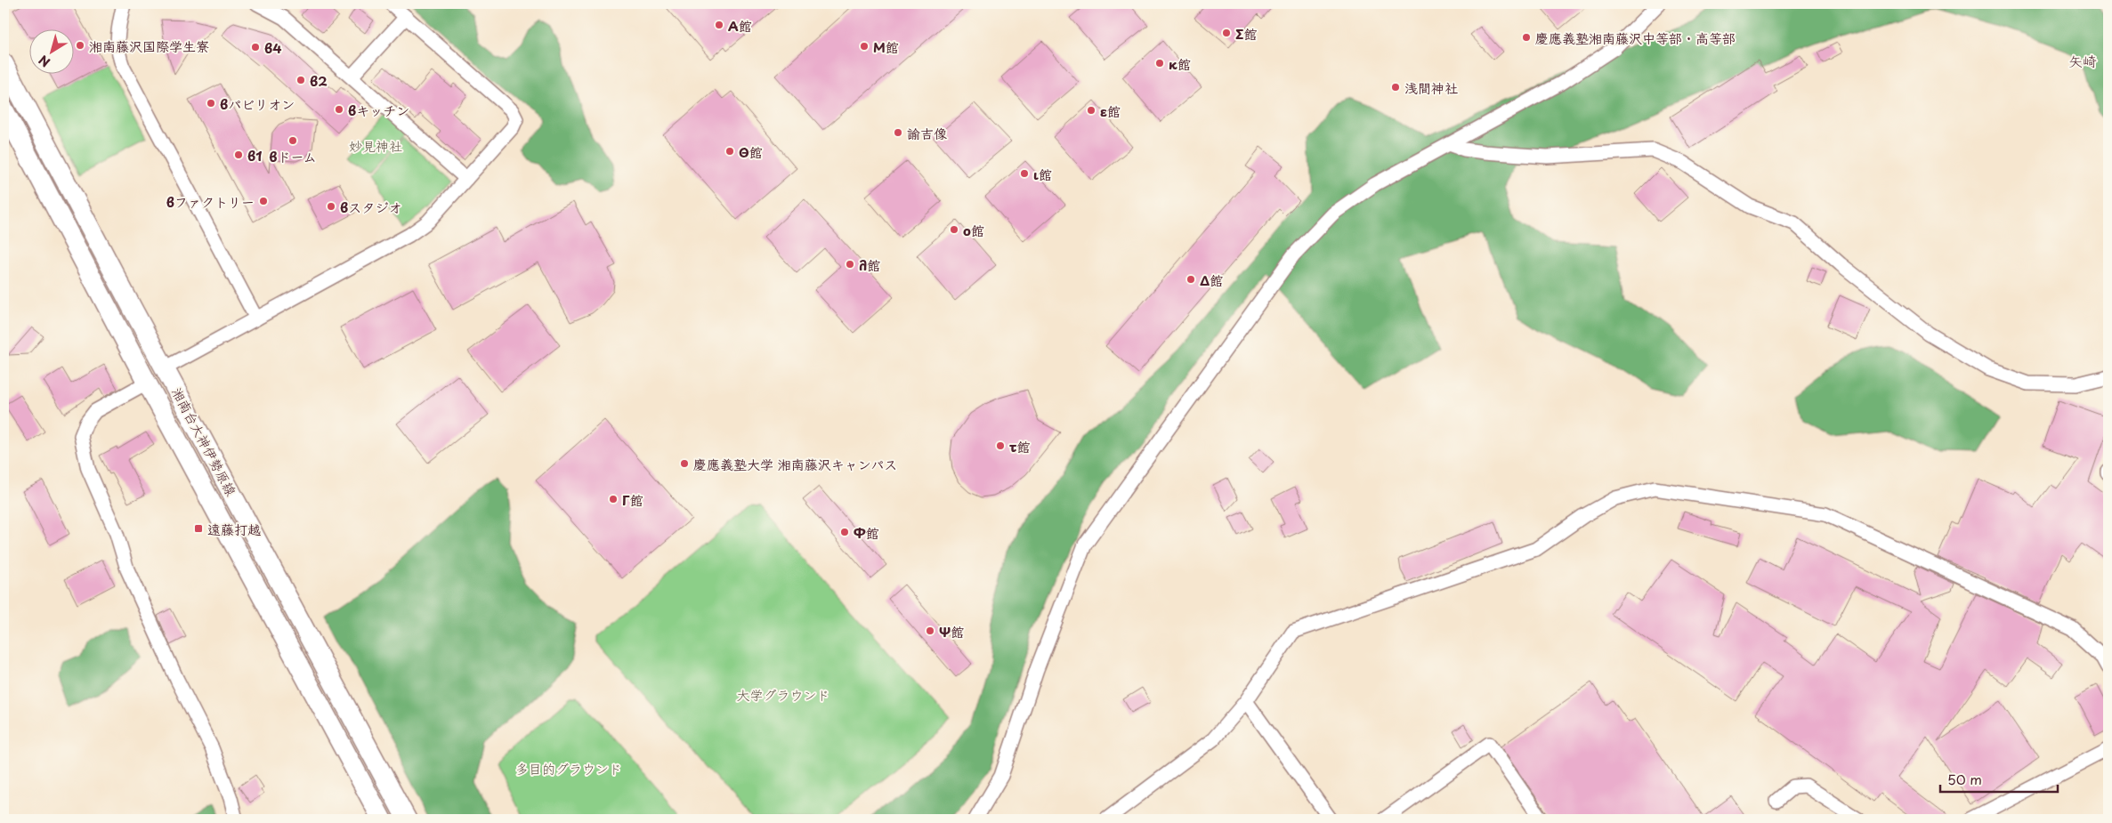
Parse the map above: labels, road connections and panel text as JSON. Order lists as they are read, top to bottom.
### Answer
{
  "streets": {
    "street": ["湘南台大神伊勢原線"]
  },
  "districts": ["矢崎"],
  "parks": ["妙見神社", "大学グラウンド", "多目的グラウンド"],
  "places": {
    "other": [
      "A館",
      "Σ館",
      "慶應義塾湘南藤沢中等部・高等部",
      "湘南藤沢国際学生寮",
      "Μ館",
      "β4",
      "κ館",
      "β2",
      "浅間神社",
      "βパビリオン",
      "βキッチン",
      "ε館",
      "諭吉像",
      "βドーム",
      "Θ館",
      "β1",
      "ι館",
      "βファクトリー",
      "βスタジオ",
      "ο館",
      "λ館",
      "Δ館",
      "τ館",
      "慶應義塾大学 湘南藤沢キャンパス",
      "Γ館",
      "Φ館",
      "Ψ館"
    ],
    "transit": ["遠藤打越"]
  },
  "scale_bar": "50 m",
  "north": "bottom left"
}
